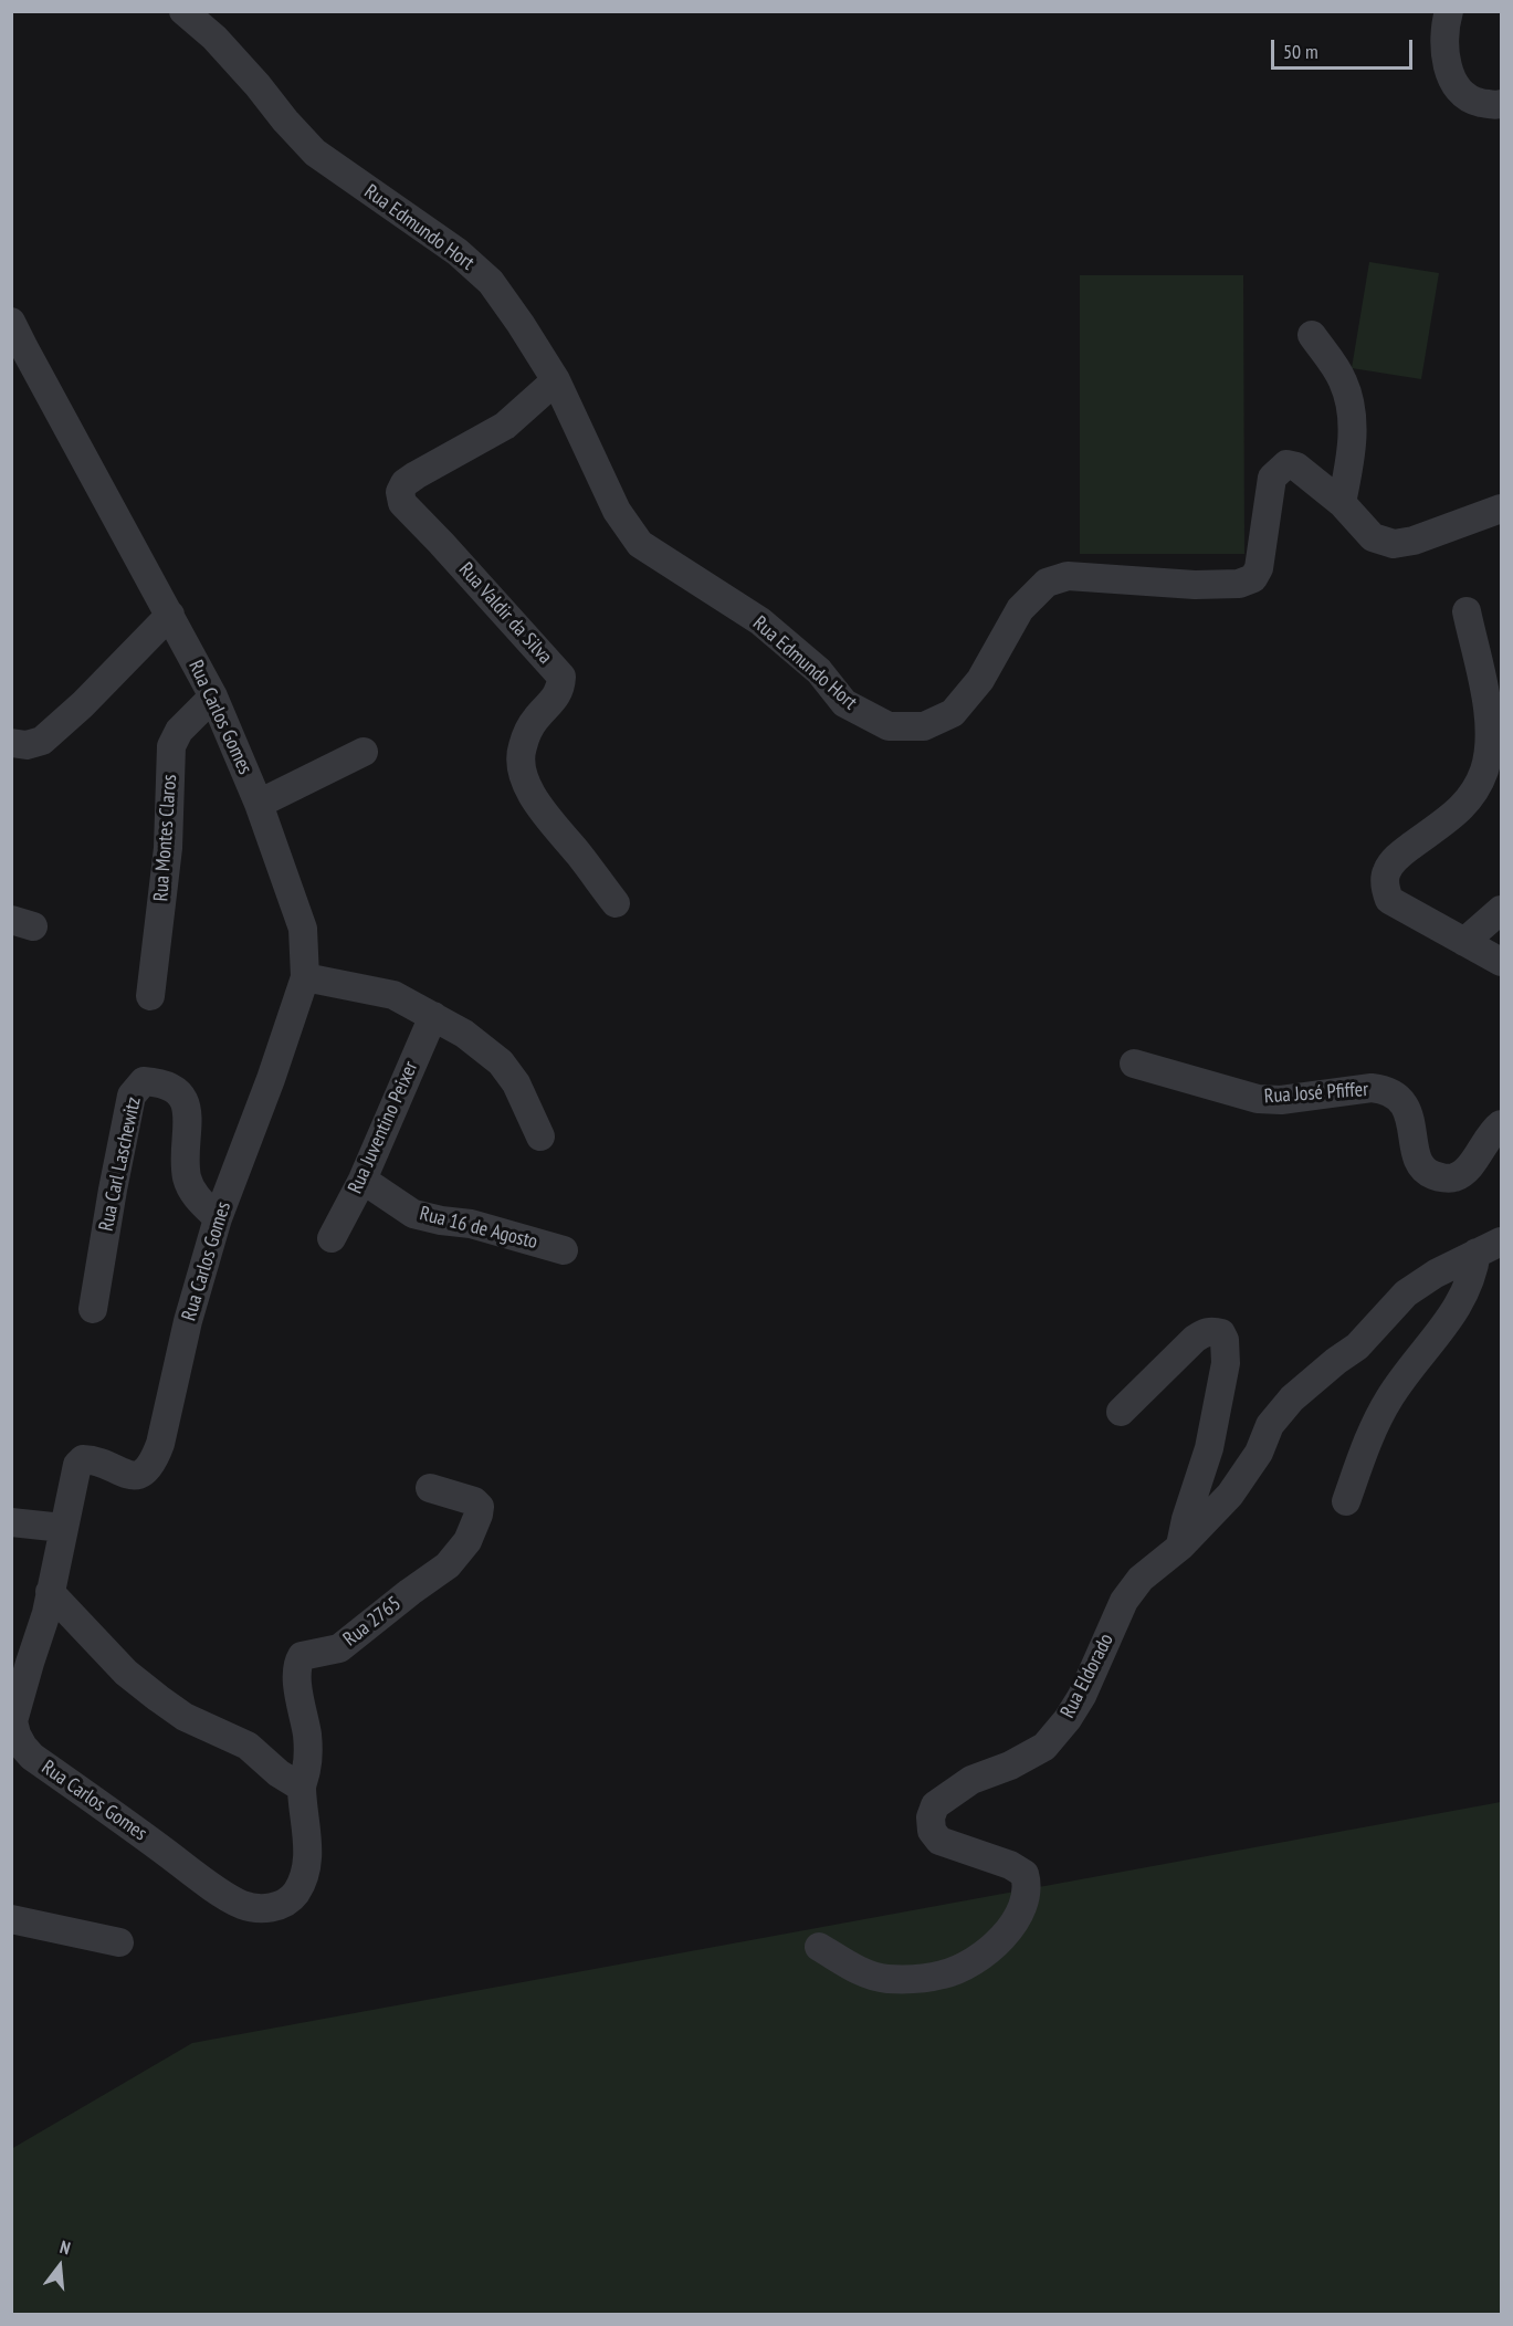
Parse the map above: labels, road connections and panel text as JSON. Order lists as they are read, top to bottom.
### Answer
{
  "streets": {
    "street": [
      "Rua Edmundo Hort",
      "Rua Valdir da Silva",
      "Rua Carlos Gomes",
      "Rua Montes Claros",
      "Rua José Pfiffer",
      "Rua Juventino Peixer",
      "Rua Carl Laschewitz",
      "Rua 16 de Agosto",
      "Rua 2765",
      "Rua Eldorado"
    ]
  },
  "crossings": [
    ["Rua Edmundo Hort", "Rua Valdir da Silva"],
    ["Rua Carlos Gomes", "Rua Montes Claros"],
    ["Rua Carlos Gomes", "Rua Carl Laschewitz"],
    ["Rua Carlos Gomes", "Rua 2765"],
    ["Rua Juventino Peixer", "Rua 16 de Agosto"]
  ],
  "scale_bar": "50 m",
  "north": "top"
}
